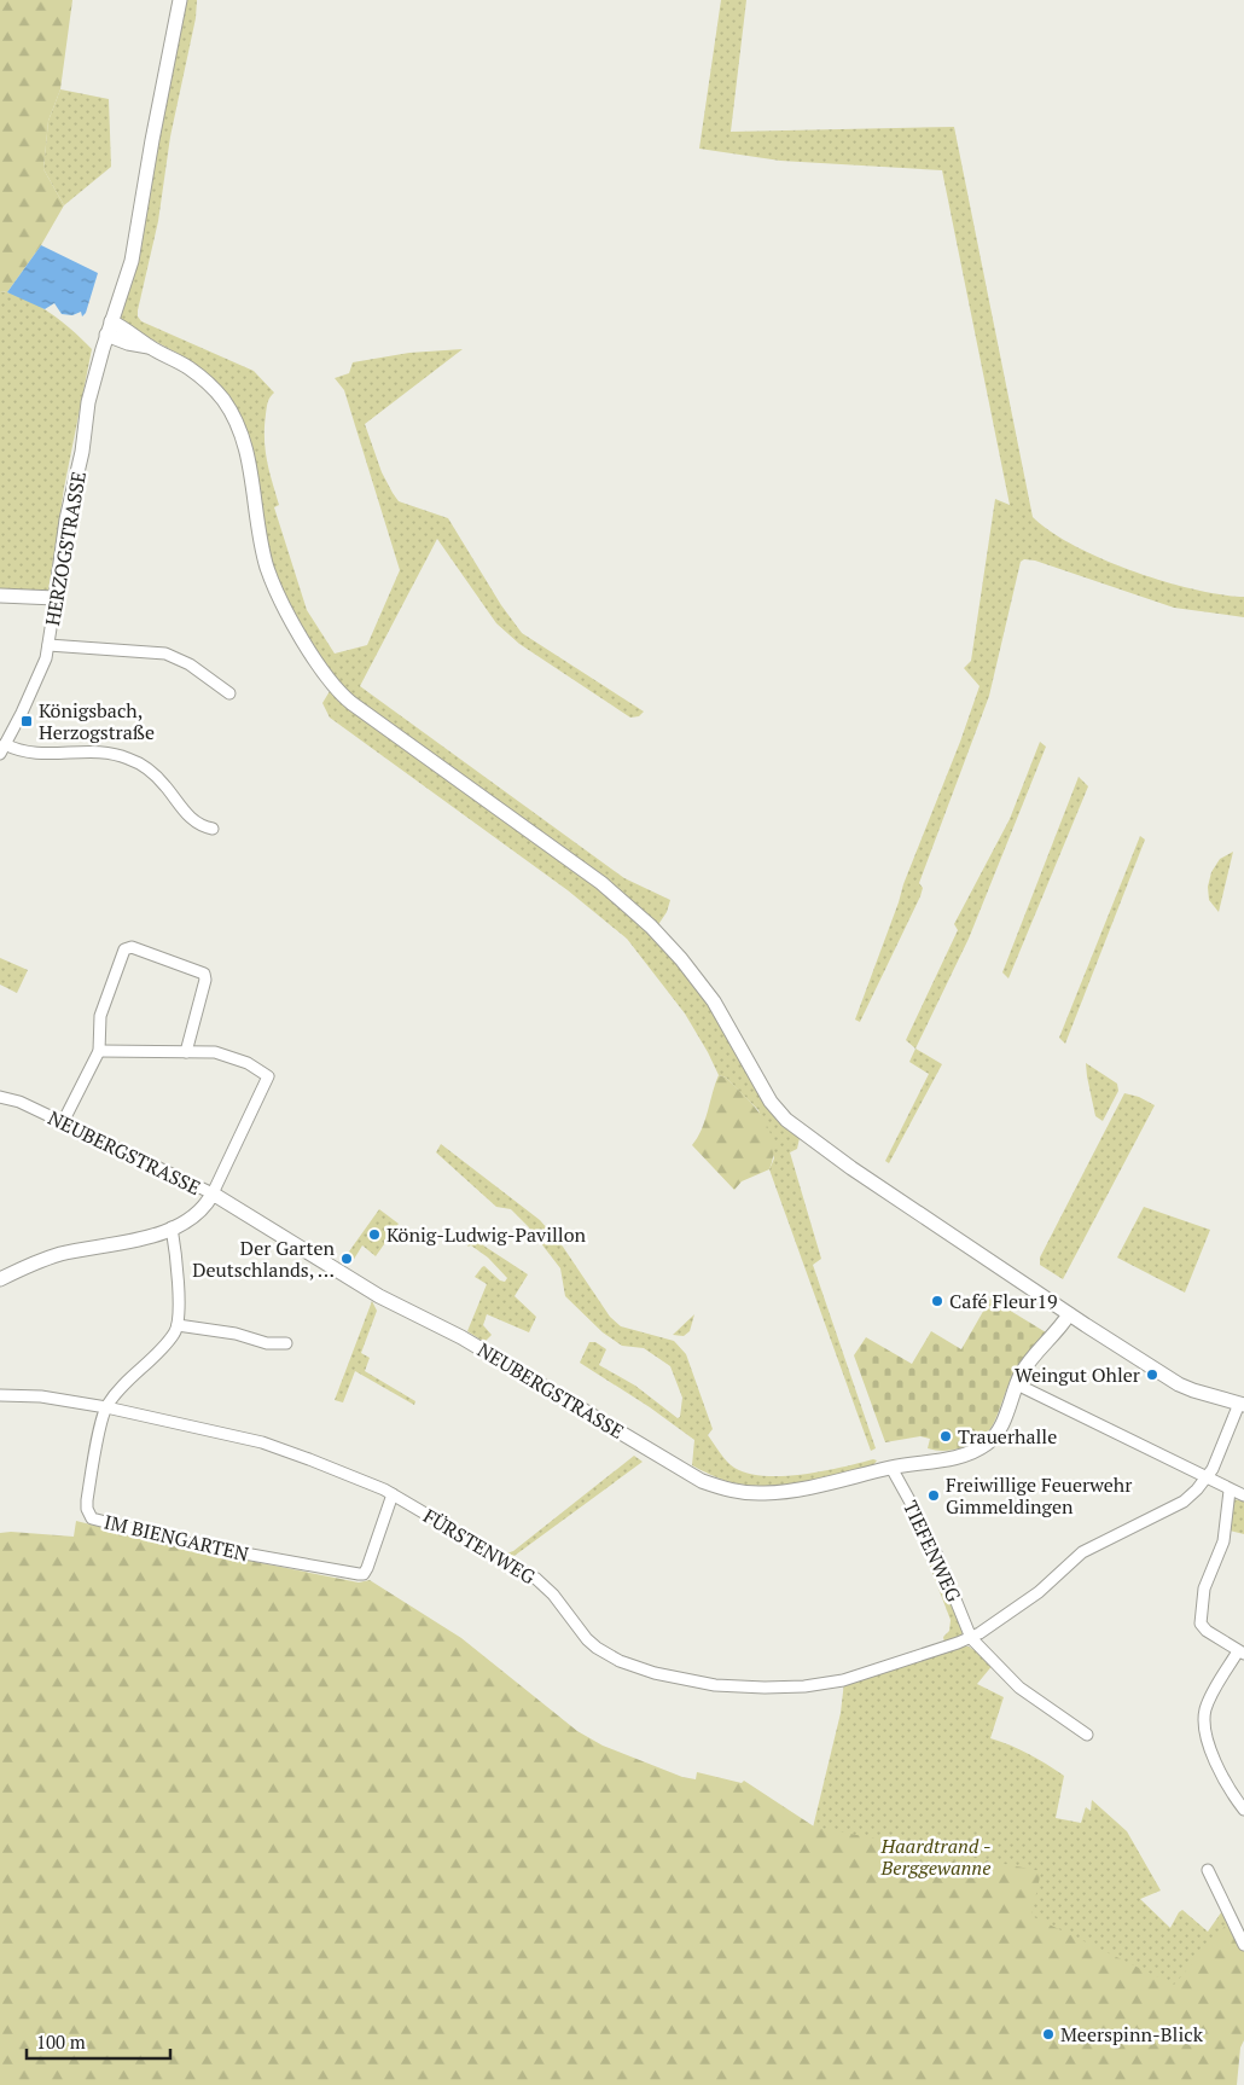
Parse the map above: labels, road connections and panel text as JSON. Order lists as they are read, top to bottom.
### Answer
{
  "streets": {
    "street": [
      "HERZOGSTRASSE",
      "NEUBERGSTRASSE",
      "IM BIENGARTEN",
      "FÜRSTENWEG",
      "TIEFENWEG"
    ]
  },
  "crossings": [
    ["NEUBERGSTRASSE", "TIEFENWEG"],
    ["IM BIENGARTEN", "FÜRSTENWEG"],
    ["FÜRSTENWEG", "TIEFENWEG"]
  ],
  "parks": ["Haardtrand - Berggewanne"],
  "places": {
    "transit": ["Königsbach, Herzogstraße"],
    "other": [
      "König-Ludwig-Pavillon",
      "Der Garten Deutschlands, ...",
      "Café Fleur19",
      "Weingut Ohler",
      "Trauerhalle",
      "Freiwillige Feuerwehr Gimmeldingen",
      "Meerspinn-Blick"
    ]
  },
  "scale_bar": "100 m"
}
